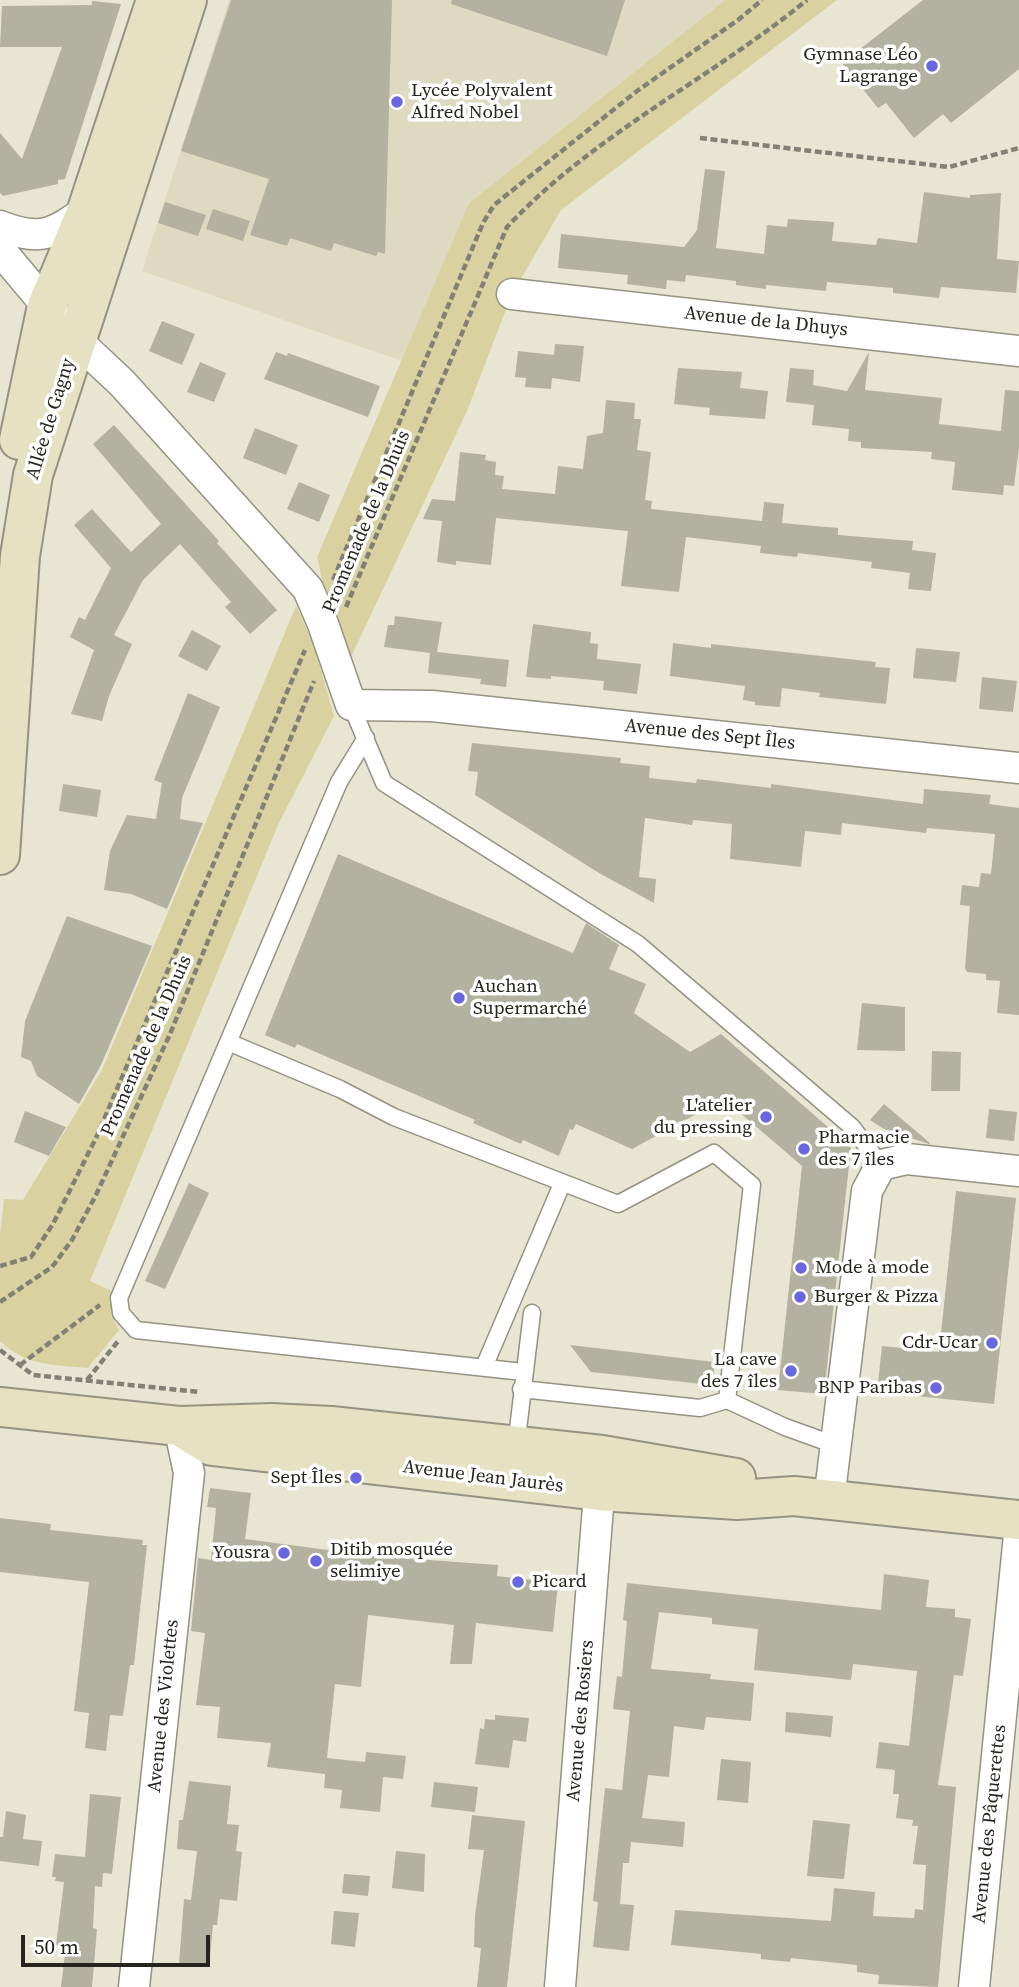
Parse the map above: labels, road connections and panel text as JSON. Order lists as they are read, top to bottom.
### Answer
{
  "streets": {
    "main road": ["Allée de Gagny", "Avenue Jean Jaurès"],
    "street": [
      "Avenue de la Dhuys",
      "Avenue des Sept Îles",
      "Avenue des Violettes",
      "Avenue des Rosiers",
      "Avenue des Pâquerettes"
    ],
    "path": ["Promenade de la Dhuis"]
  },
  "crossings": [
    ["Avenue Jean Jaurès", "Avenue des Violettes"],
    ["Avenue Jean Jaurès", "Avenue des Rosiers"]
  ],
  "places": [
    "Gymnase Léo Lagrange",
    "Lycée Polyvalent Alfred Nobel",
    "Auchan Supermarché",
    "L'atelier du pressing",
    "Pharmacie des 7 îles",
    "Mode à mode",
    "Burger & Pizza",
    "Cdr-Ucar",
    "La cave des 7 îles",
    "BNP Paribas",
    "Sept Îles",
    "Yousra",
    "Ditib mosquée selimiye",
    "Picard"
  ],
  "scale_bar": "50 m"
}
